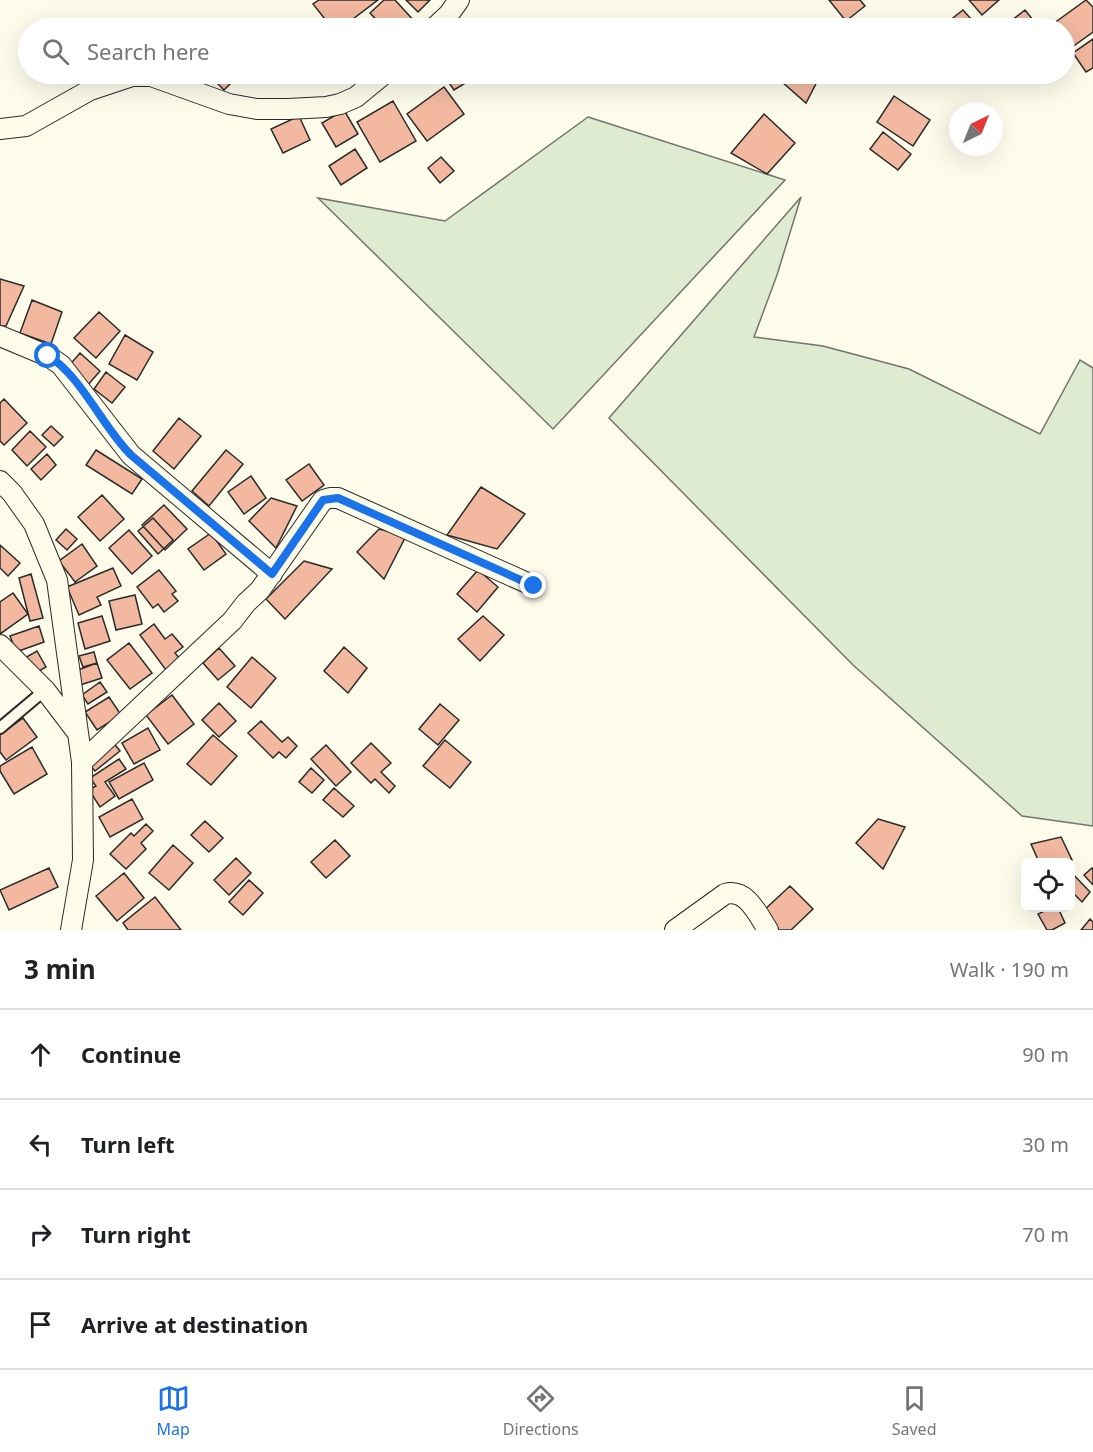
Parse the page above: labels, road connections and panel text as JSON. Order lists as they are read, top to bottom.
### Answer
{
  "north": "top right",
  "page": {
    "search": "Search here",
    "heading": ["3 min", "Walk · 190 m"],
    "list": [
      ["Continue", "90 m"],
      ["Turn left", "30 m"],
      ["Turn right", "70 m"],
      "Arrive at destination"
    ],
    "nav": ["Map", "Directions", "Saved"]
  }
}
